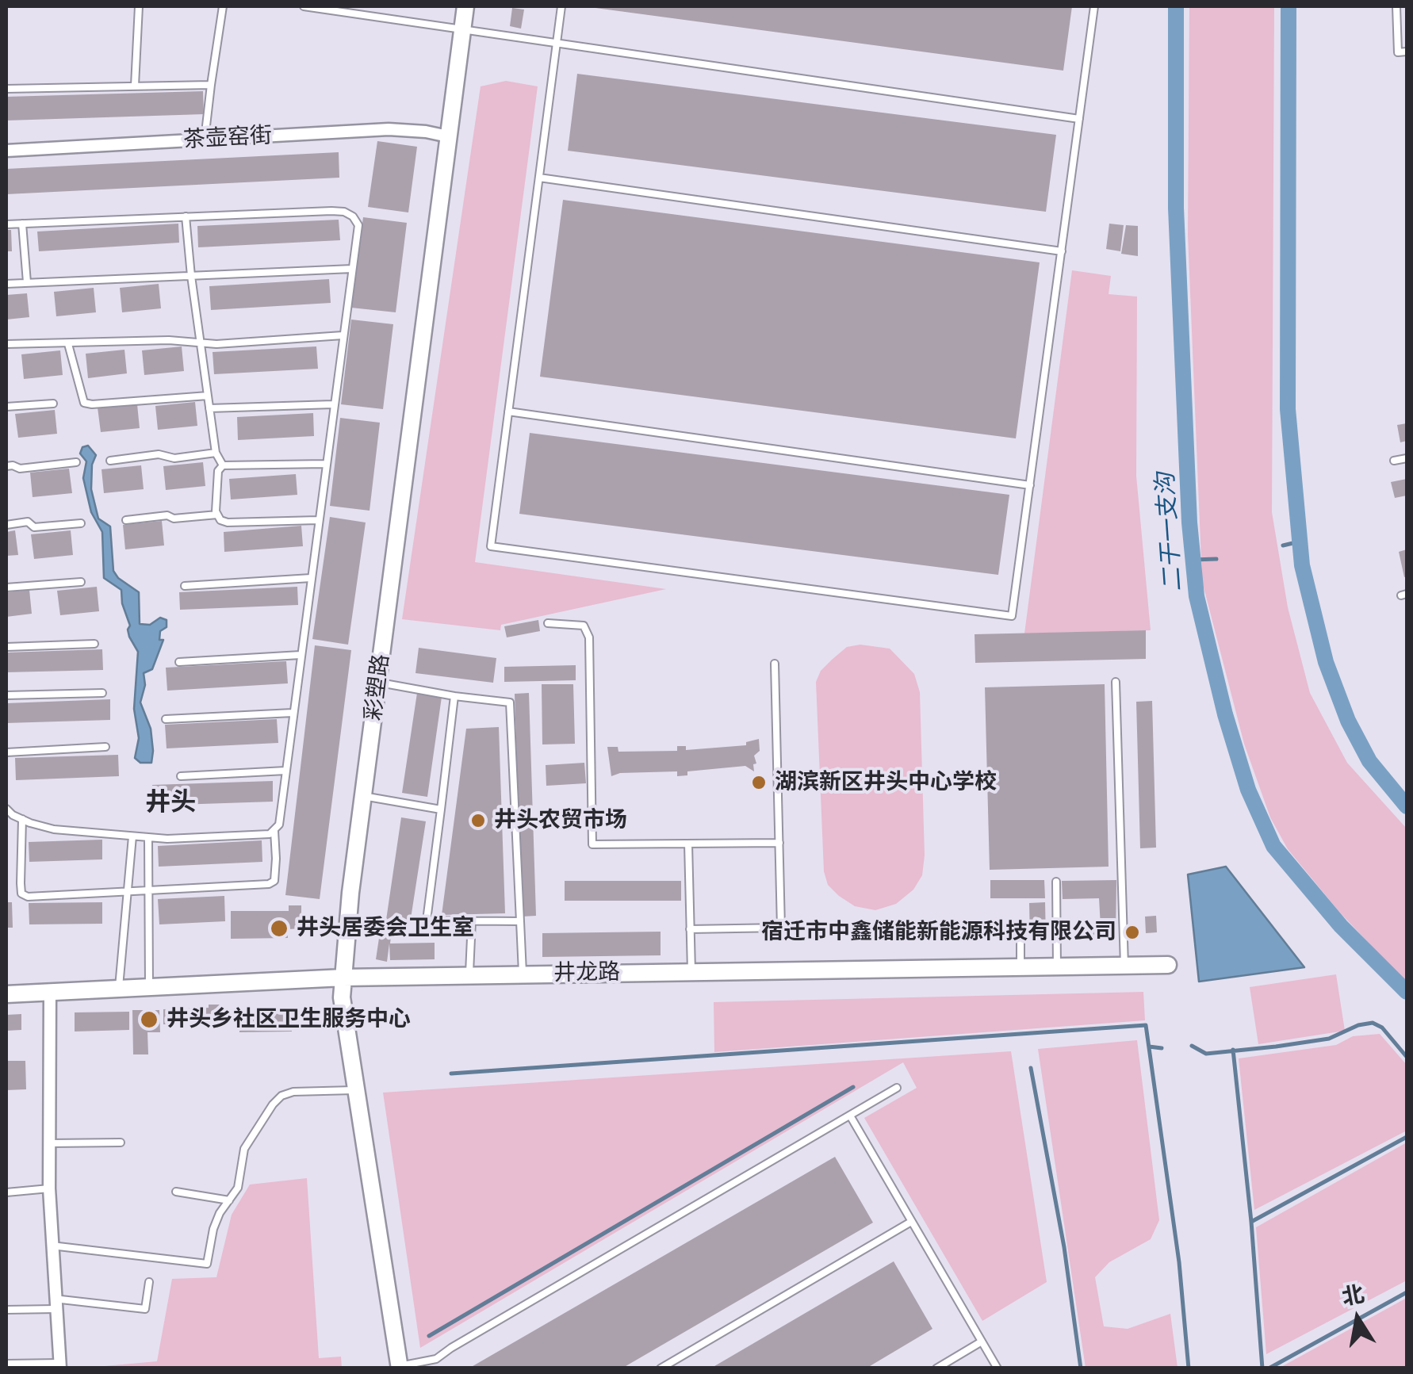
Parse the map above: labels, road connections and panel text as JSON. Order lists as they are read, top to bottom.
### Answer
{
  "streets": {
    "street": ["茶壶窑街", "彩塑路", "井龙路"]
  },
  "crossings": [
    ["茶壶窑街", "彩塑路"],
    ["彩塑路", "井龙路"]
  ],
  "districts": ["井头"],
  "water": ["二干一支沟"],
  "places": [
    "湖滨新区井头中心学校",
    "井头农贸市场",
    "井头居委会卫生室",
    "宿迁市中鑫储能新能源科技有限公司",
    "井头乡社区卫生服务中心"
  ],
  "north": "top"
}
